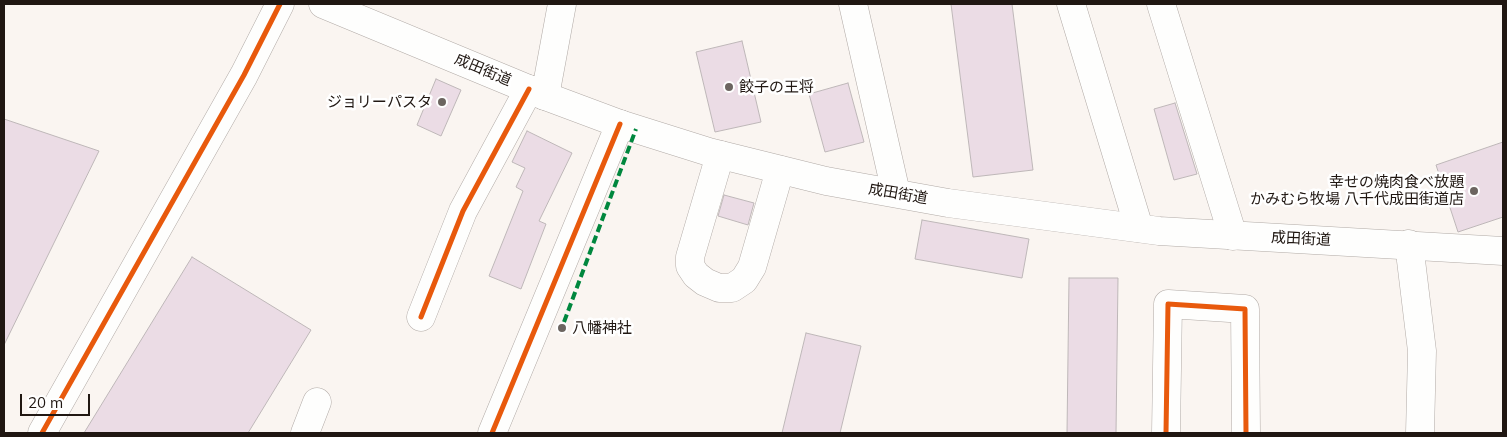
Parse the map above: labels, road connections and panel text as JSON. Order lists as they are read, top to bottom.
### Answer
{
  "streets": {
    "main road": ["成田街道"]
  },
  "places": [
    "餃子の王将",
    "ジョリーパスタ",
    "幸せの焼肉食べ放題 かみむら牧場 八千代成田街道店",
    "八幡神社"
  ],
  "scale_bar": "20 m"
}
